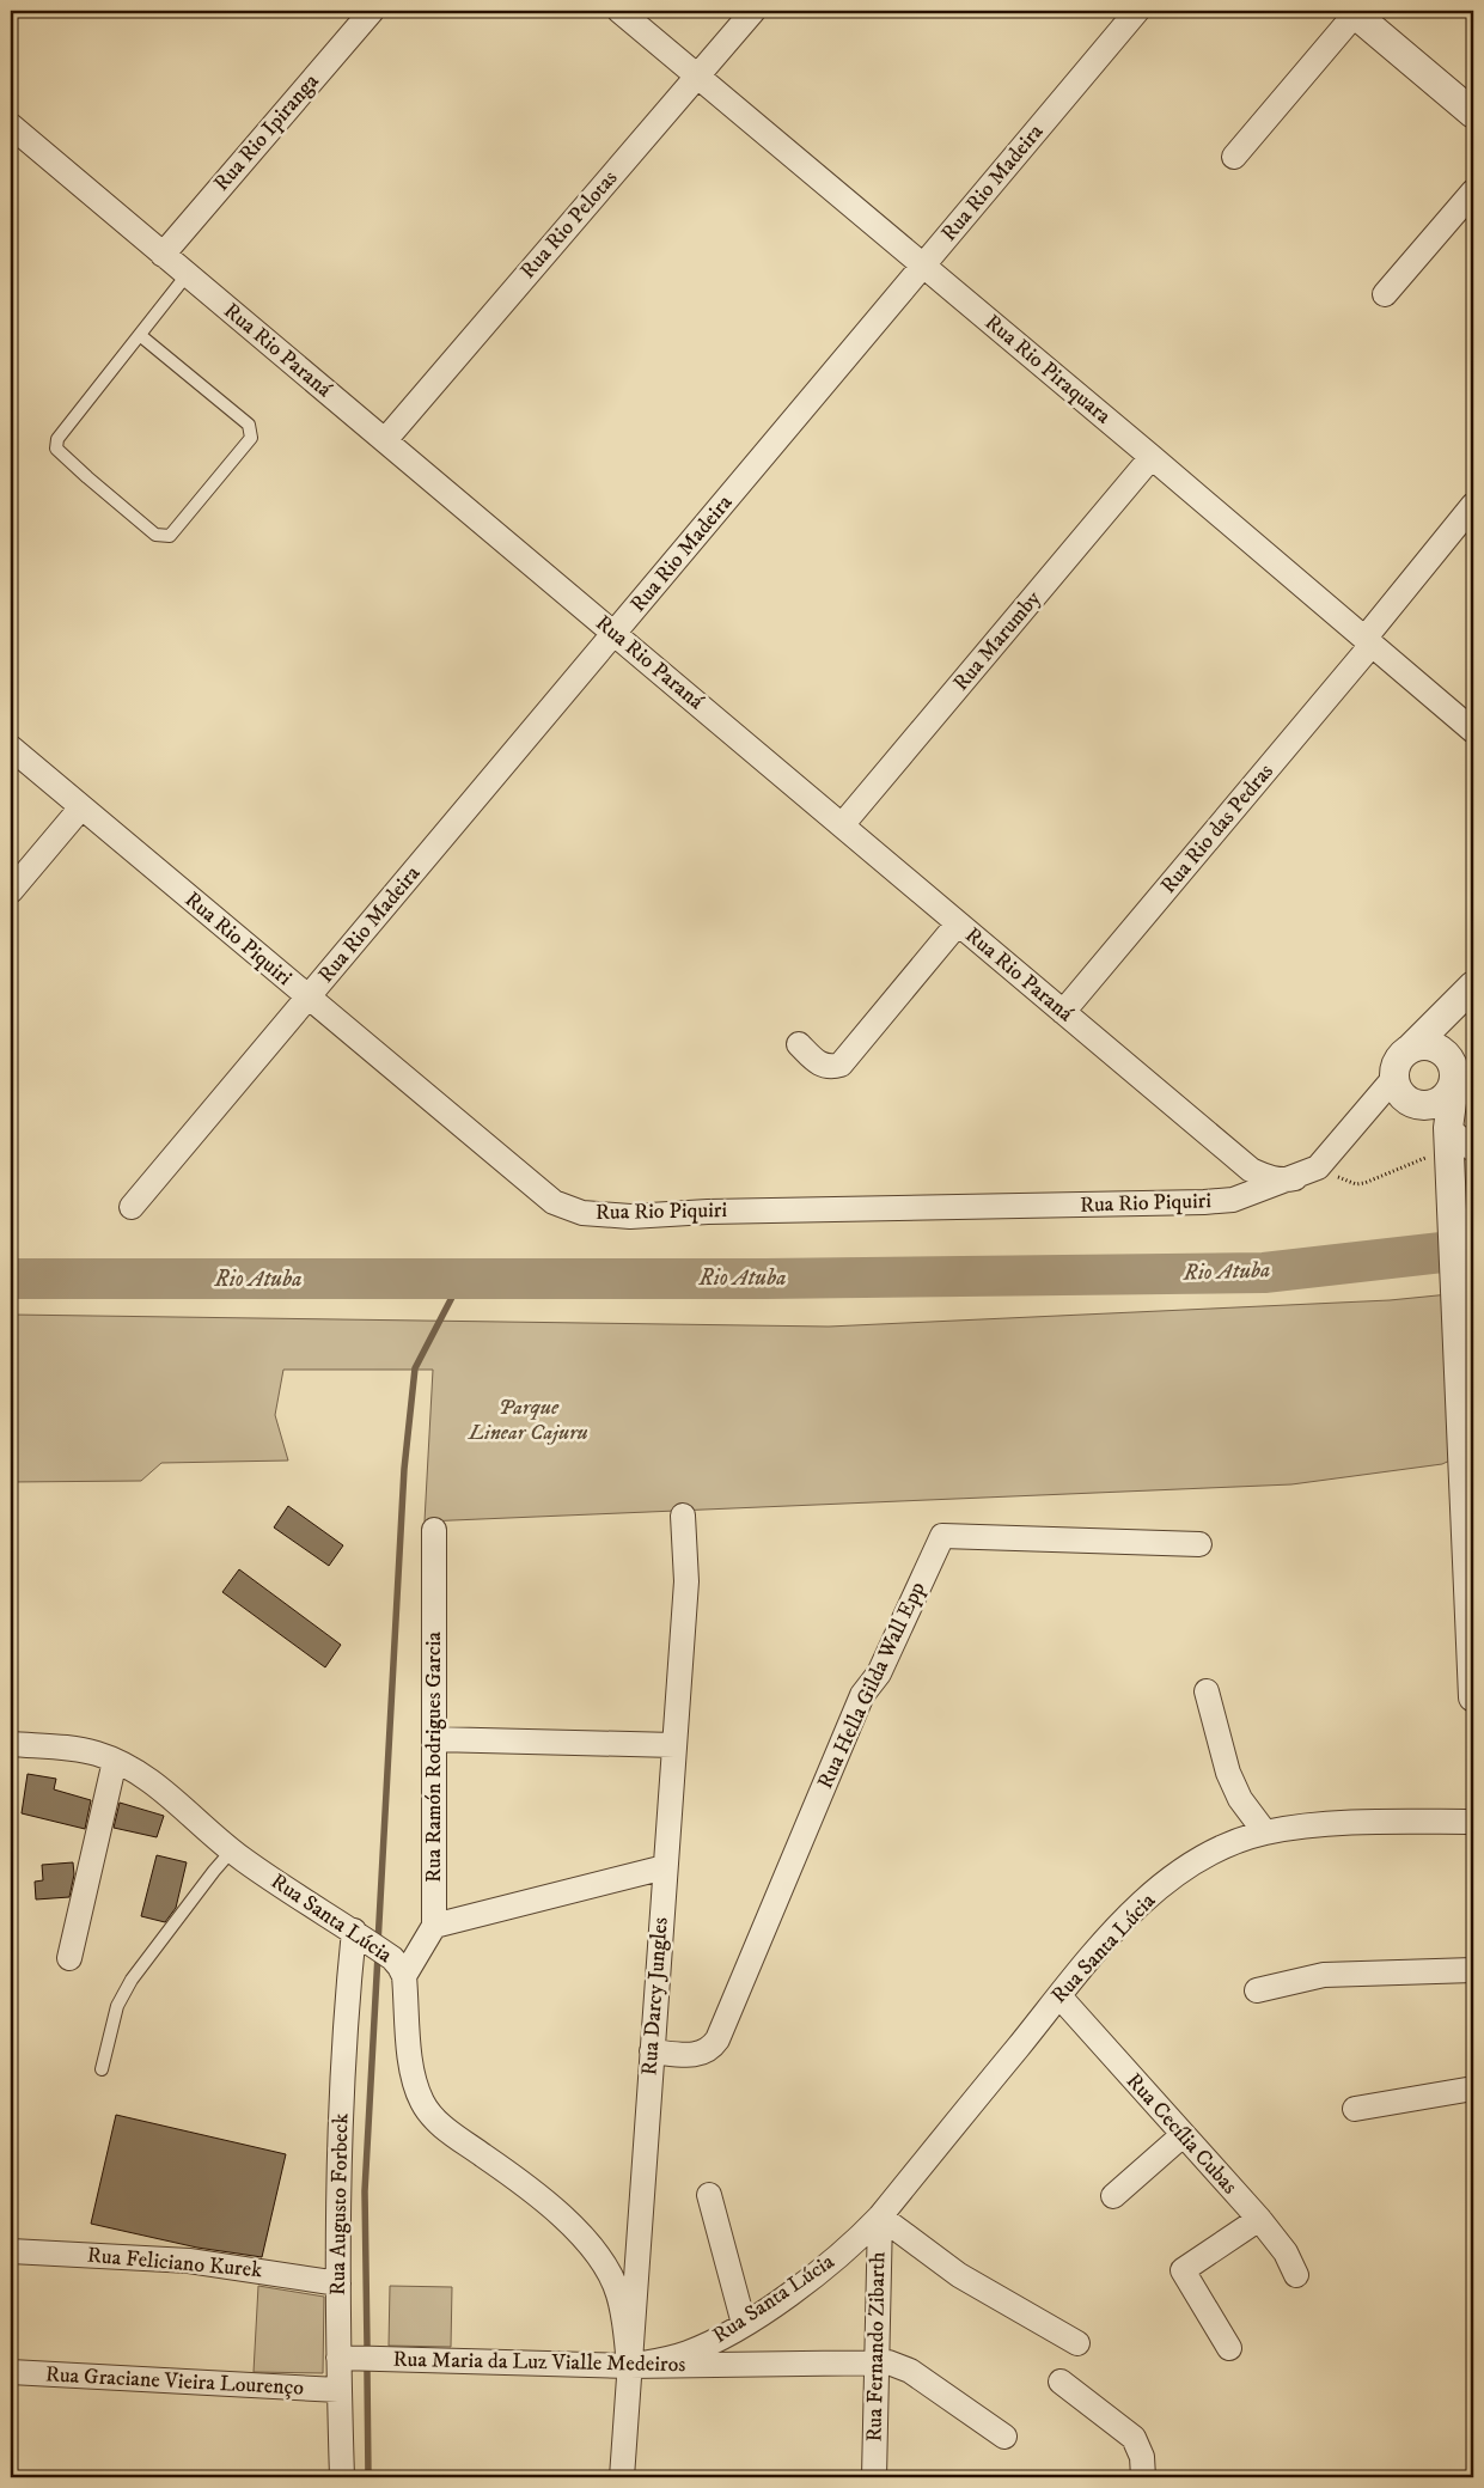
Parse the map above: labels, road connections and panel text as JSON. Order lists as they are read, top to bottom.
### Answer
{
  "streets": {
    "street": [
      "Rua Rio Ipiranga",
      "Rua Rio Madeira",
      "Rua Rio Pelotas",
      "Rua Rio Paraná",
      "Rua Rio Piraquara",
      "Rua Marumby",
      "Rua Rio das Pedras",
      "Rua Rio Piquiri",
      "Rua Hella Gilda Wall Epp",
      "Rua Ramón Rodrigues Garcia",
      "Rua Santa Lúcia",
      "Rua Darcy Jungles",
      "Rua Cecília Cubas",
      "Rua Augusto Forbeck",
      "Rua Feliciano Kurek",
      "Rua Fernando Zibarth",
      "Rua Maria da Luz Vialle Medeiros",
      "Rua Graciane Vieira Lourenço"
    ]
  },
  "crossings": [
    ["Rua Rio Ipiranga", "Rua Rio Paraná"],
    ["Rua Rio Madeira", "Rua Rio Paraná"],
    ["Rua Rio Madeira", "Rua Rio Piraquara"],
    ["Rua Rio Madeira", "Rua Rio Piquiri"],
    ["Rua Rio Pelotas", "Rua Rio Paraná"],
    ["Rua Rio Pelotas", "Rua Rio Piraquara"],
    ["Rua Rio Paraná", "Rua Marumby"],
    ["Rua Rio Paraná", "Rua Rio das Pedras"],
    ["Rua Rio Paraná", "Rua Rio Piquiri"],
    ["Rua Rio Piraquara", "Rua Marumby"],
    ["Rua Rio Piraquara", "Rua Rio das Pedras"],
    ["Rua Hella Gilda Wall Epp", "Rua Darcy Jungles"],
    ["Rua Ramón Rodrigues Garcia", "Rua Santa Lúcia"],
    ["Rua Santa Lúcia", "Rua Darcy Jungles"],
    ["Rua Santa Lúcia", "Rua Cecília Cubas"],
    ["Rua Santa Lúcia", "Rua Augusto Forbeck"],
    ["Rua Santa Lúcia", "Rua Fernando Zibarth"],
    ["Rua Santa Lúcia", "Rua Maria da Luz Vialle Medeiros"],
    ["Rua Darcy Jungles", "Rua Maria da Luz Vialle Medeiros"],
    ["Rua Augusto Forbeck", "Rua Feliciano Kurek"],
    ["Rua Augusto Forbeck", "Rua Maria da Luz Vialle Medeiros"],
    ["Rua Augusto Forbeck", "Rua Graciane Vieira Lourenço"],
    ["Rua Fernando Zibarth", "Rua Maria da Luz Vialle Medeiros"]
  ],
  "water": ["Rio Atuba"],
  "parks": ["Parque Linear Cajuru"]
}
